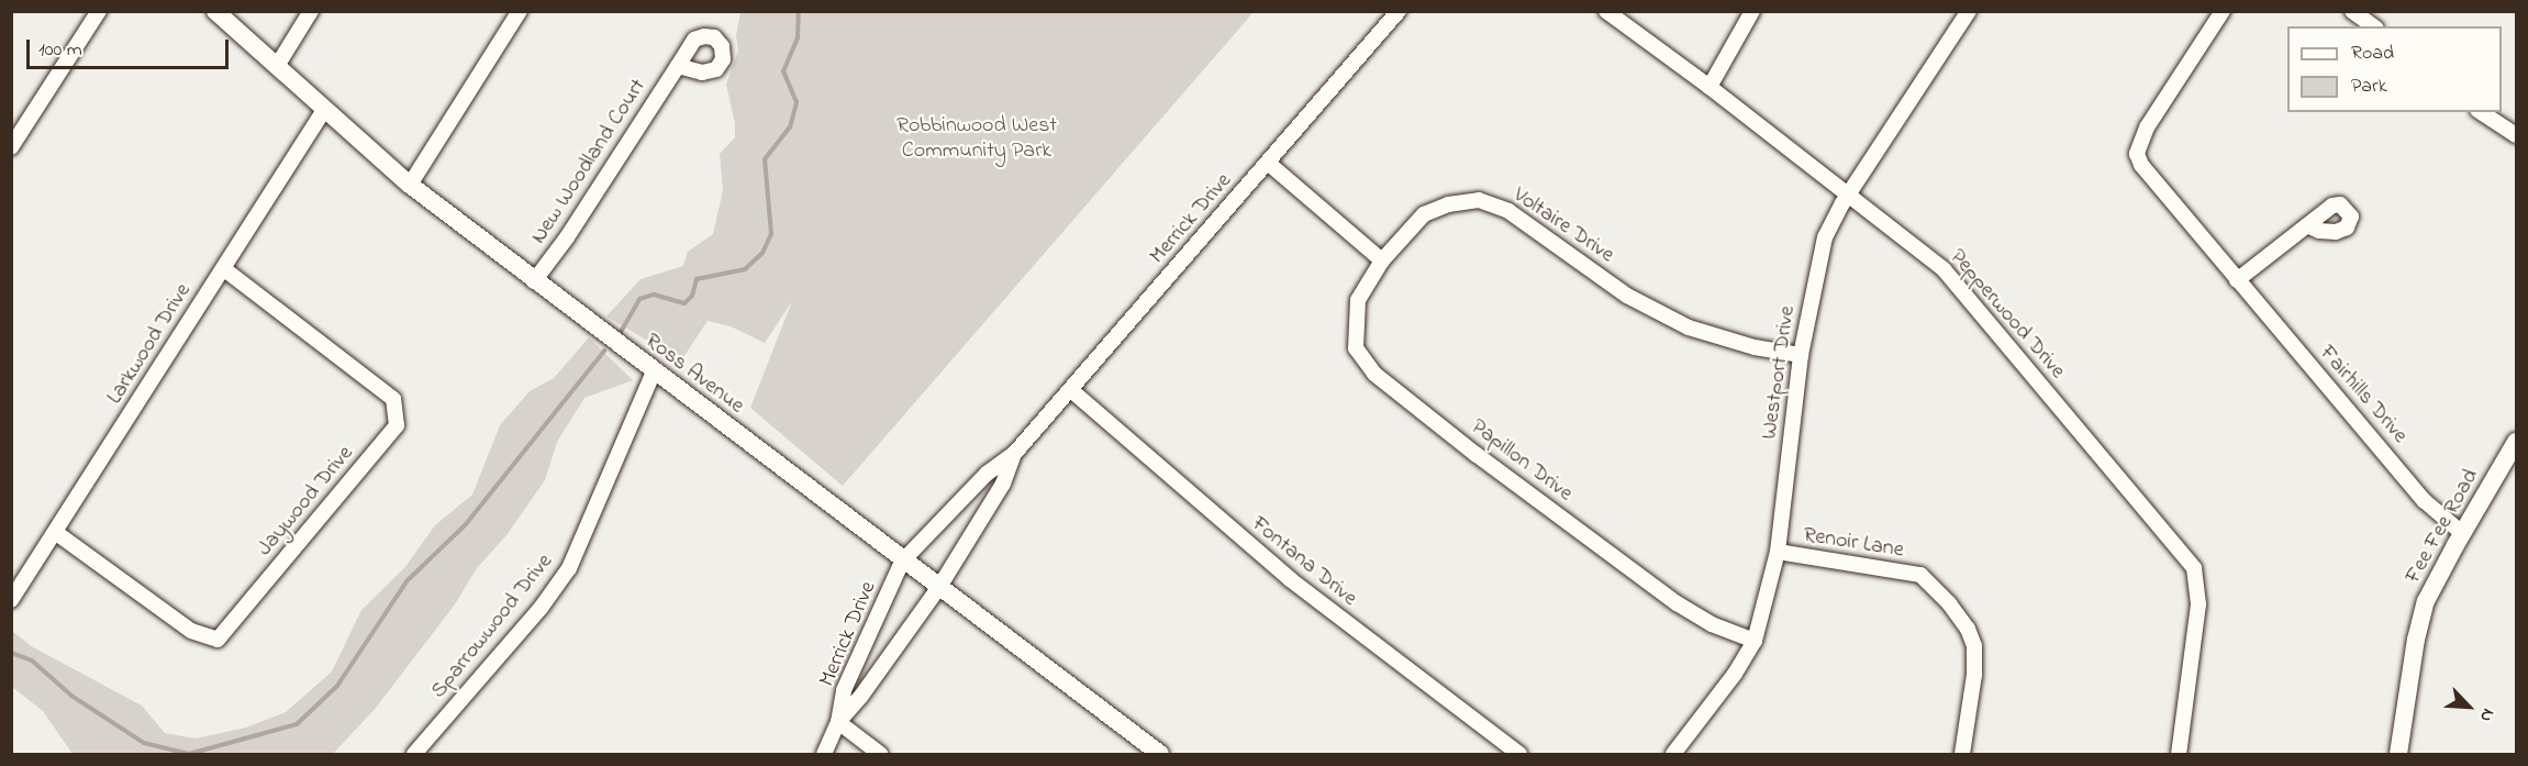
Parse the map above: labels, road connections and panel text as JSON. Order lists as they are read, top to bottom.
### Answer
{
  "streets": {
    "street": [
      "New Woodland Court",
      "Merrick Drive",
      "Voltaire Drive",
      "Pepperwood Drive",
      "Larkwood Drive",
      "Westport Drive",
      "Ross Avenue",
      "Fairhills Drive",
      "Papillon Drive",
      "Jaywood Drive",
      "Fee Fee Road",
      "Renoir Lane",
      "Fontana Drive",
      "Sparrowwood Drive"
    ]
  },
  "crossings": [
    ["New Woodland Court", "Ross Avenue"],
    ["Merrick Drive", "Ross Avenue"],
    ["Merrick Drive", "Fontana Drive"],
    ["Voltaire Drive", "Westport Drive"],
    ["Voltaire Drive", "Papillon Drive"],
    ["Pepperwood Drive", "Westport Drive"],
    ["Larkwood Drive", "Ross Avenue"],
    ["Larkwood Drive", "Jaywood Drive"],
    ["Westport Drive", "Papillon Drive"],
    ["Westport Drive", "Renoir Lane"],
    ["Ross Avenue", "Sparrowwood Drive"],
    ["Fairhills Drive", "Fee Fee Road"]
  ],
  "parks": ["Robbinwood West Community Park"],
  "legend": ["Road", "Park"],
  "scale_bar": "100 m",
  "north": "bottom right"
}
